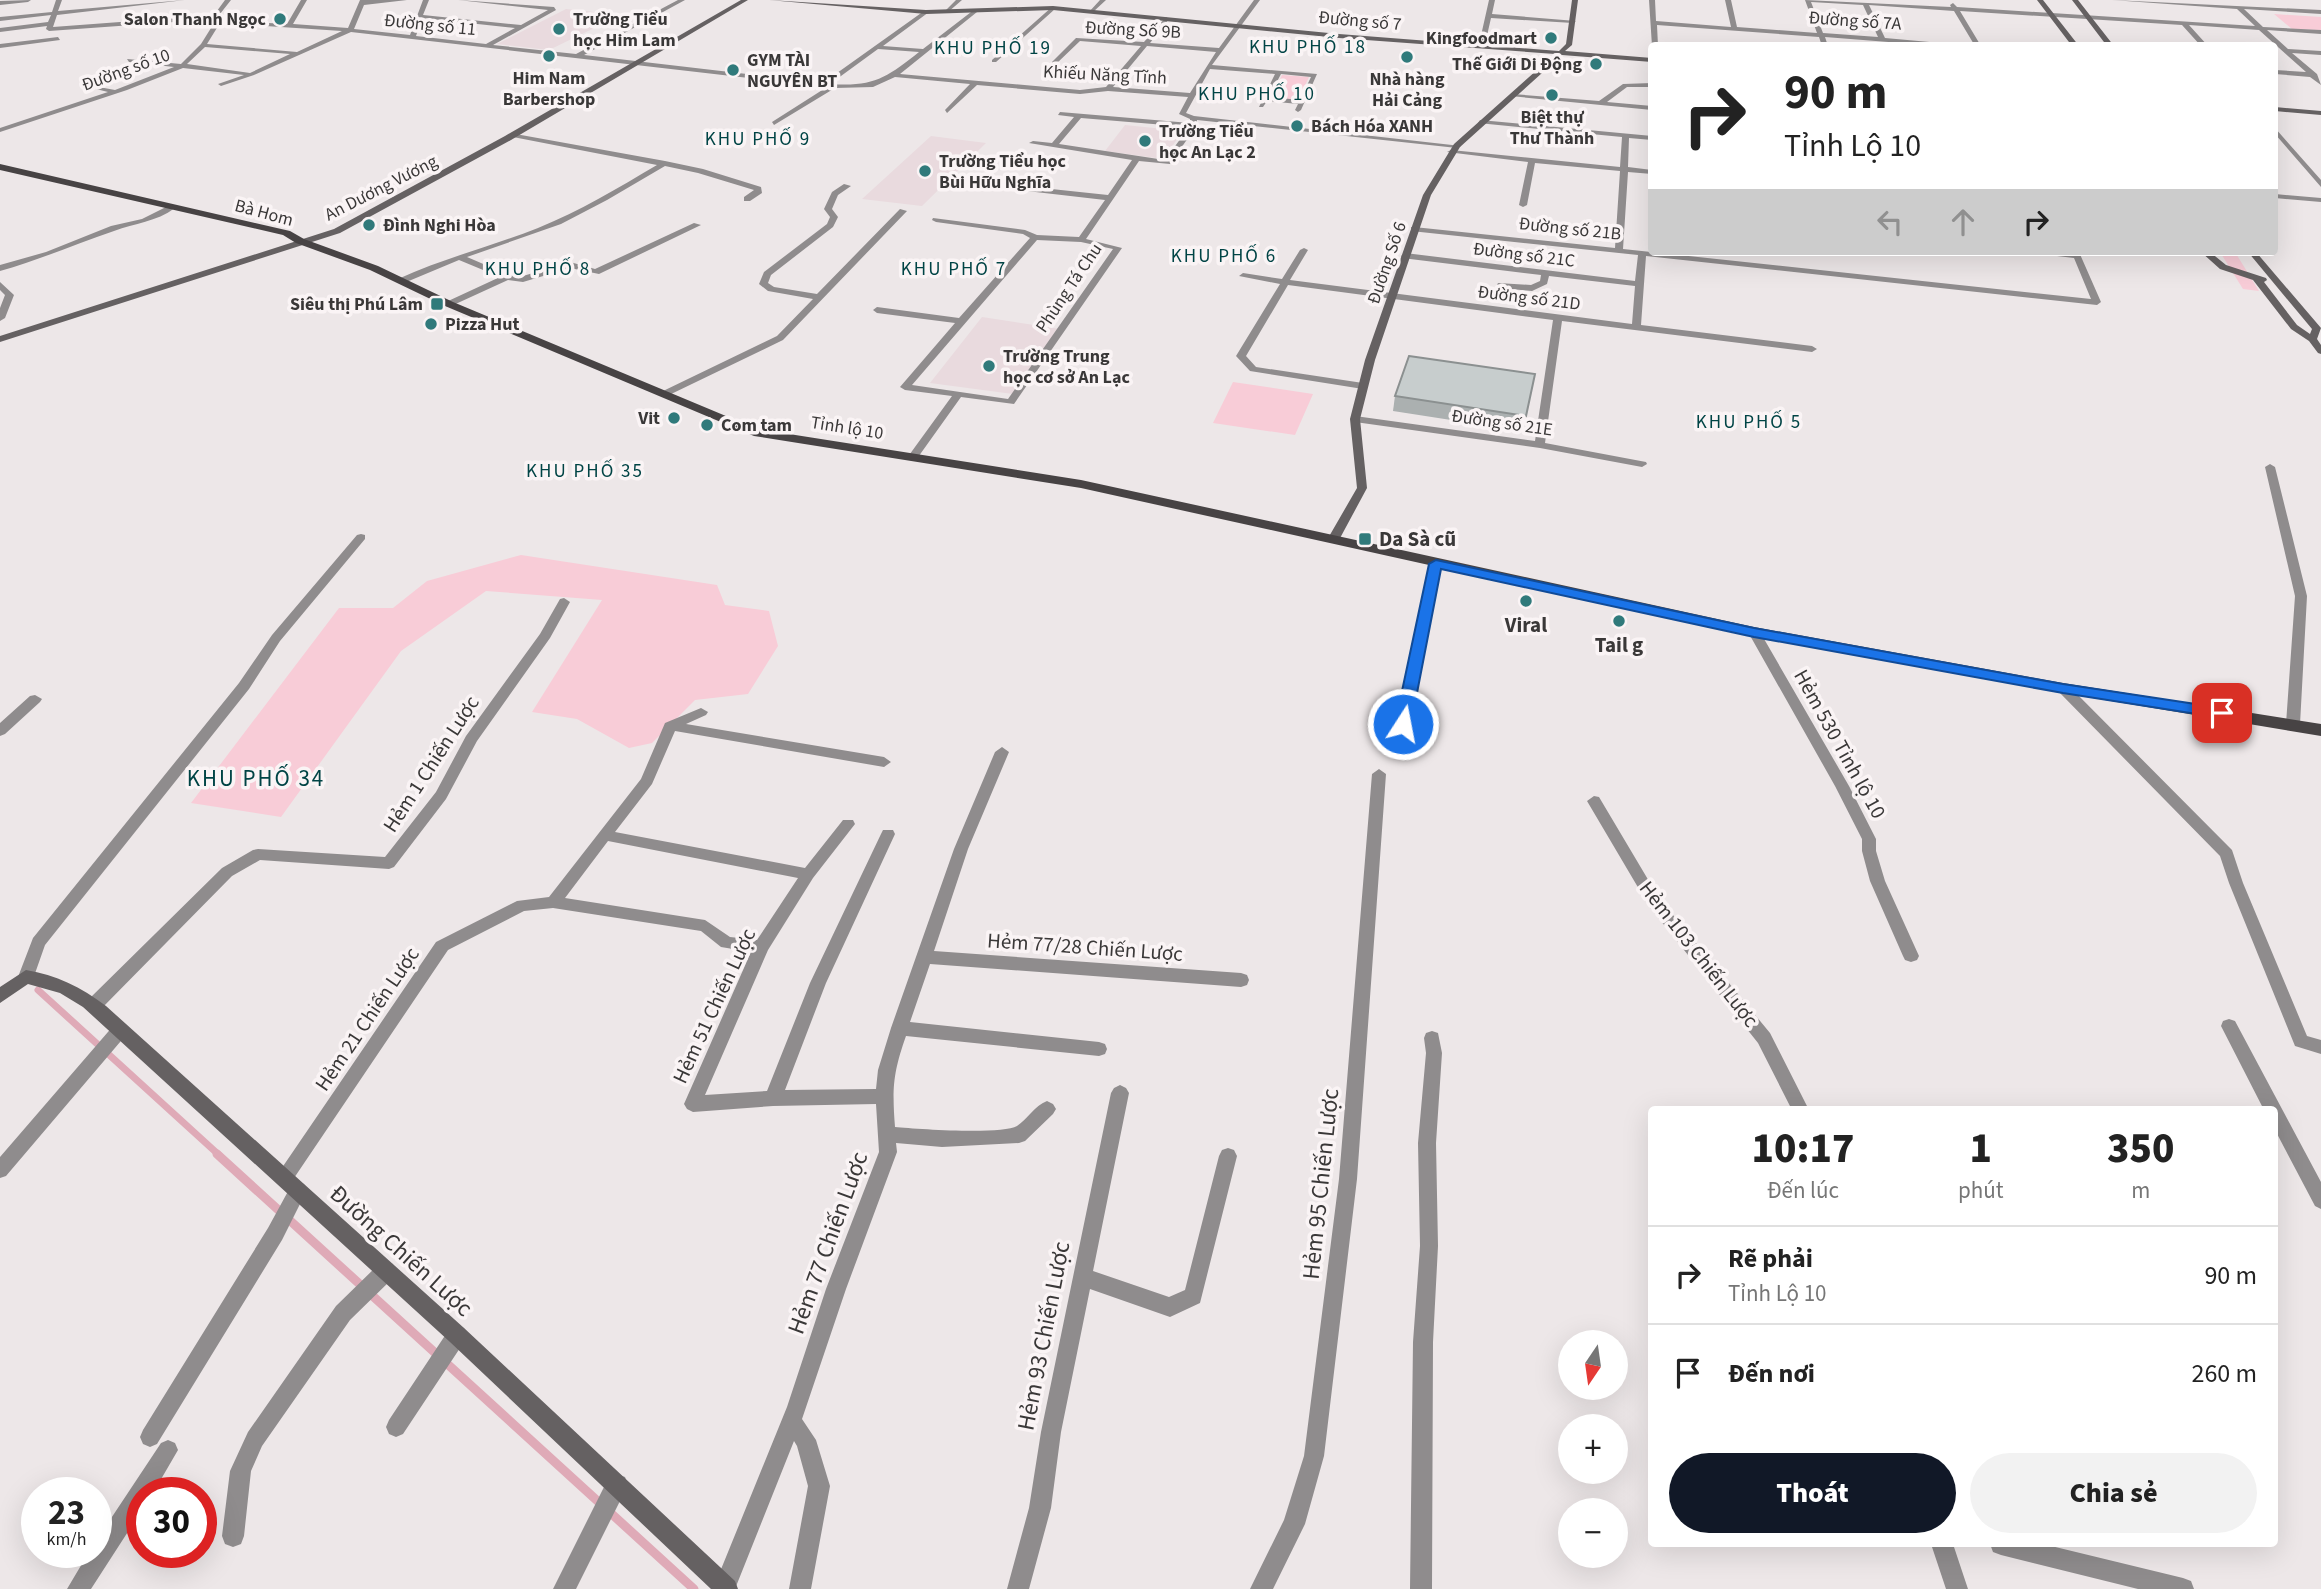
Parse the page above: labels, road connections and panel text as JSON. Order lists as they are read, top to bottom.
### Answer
{
  "streets": {
    "main road": [
      "Đường số 7",
      "An Dương Vương",
      "Bà Hom",
      "Đường Số 6",
      "Tỉnh lộ 10",
      "Đường Chiến Lược"
    ],
    "street": [
      "Đường số 7A",
      "Đường số 11",
      "Đường Số 9B",
      "Đường số 10",
      "Khiếu Năng Tĩnh",
      "Đường số 21B",
      "Đường số 21C",
      "Phùng Tá Chu",
      "Đường số 21D",
      "Đường số 21E",
      "Hẻm 530 Tỉnh lộ 10",
      "Hẻm 1 Chiến Lược",
      "Hẻm 77/28 Chiến Lược",
      "Hẻm 103 Chiến Lược",
      "Hẻm 51 Chiến Lược",
      "Hẻm 21 Chiến Lược",
      "Hẻm 95 Chiến Lược",
      "Hẻm 77 Chiến Lược",
      "Hẻm 93 Chiến Lược"
    ]
  },
  "crossings": [
    ["Đường số 7", "Đường Số 6"],
    ["Đường số 11", "Đường số 10"],
    ["Đường số 11", "Khiếu Năng Tĩnh"],
    ["Đường số 11", "An Dương Vương"],
    ["Khiếu Năng Tĩnh", "An Dương Vương"],
    ["An Dương Vương", "Bà Hom"],
    ["An Dương Vương", "Tỉnh lộ 10"],
    ["Bà Hom", "Tỉnh lộ 10"],
    ["Đường số 21B", "Đường Số 6"],
    ["Đường số 21C", "Đường Số 6"],
    ["Đường Số 6", "Đường số 21D"],
    ["Đường Số 6", "Đường số 21E"],
    ["Đường Số 6", "Tỉnh lộ 10"],
    ["Hẻm 1 Chiến Lược", "Đường Chiến Lược"],
    ["Hẻm 77/28 Chiến Lược", "Hẻm 77 Chiến Lược"],
    ["Hẻm 51 Chiến Lược", "Hẻm 21 Chiến Lược"],
    ["Hẻm 21 Chiến Lược", "Đường Chiến Lược"],
    ["Hẻm 77 Chiến Lược", "Đường Chiến Lược"]
  ],
  "districts": [
    "KHU PHỐ 18",
    "KHU PHỐ 19",
    "KHU PHỐ 10",
    "KHU PHỐ 9",
    "KHU PHỐ 6",
    "KHU PHỐ 8",
    "KHU PHỐ 7",
    "KHU PHỐ 5",
    "KHU PHỐ 35",
    "KHU PHỐ 34"
  ],
  "places": {
    "other": [
      "Salon Thanh Ngọc",
      "Trường Tiểu học Him Lam",
      "Kingfoodmart",
      "Him Nam Barbershop",
      "Nhà hàng Hải Cảng",
      "Thế Giới Di Động",
      "GYM TÀI NGUYÊN BT",
      "Biệt thự Thư Thành",
      "Bách Hóa XANH",
      "Trường Tiểu học An Lạc 2",
      "Trường Tiểu học Bùi Hữu Nghĩa",
      "Đình Nghi Hòa",
      "Pizza Hut",
      "Trường Trung học cơ sở An Lạc",
      "Vit",
      "Com tam",
      "Viral",
      "Tail g"
    ],
    "transit": ["Siêu thị Phú Lâm", "Da Sà cũ"]
  },
  "north": "bottom",
  "page": {
    "turn": ["90 m", "Tỉnh Lộ 10"],
    "eta": [
      "10:17",
      "Đến lúc",
      "1",
      "phút",
      "350",
      "m"
    ],
    "list": [
      {
        "name": "Rẽ phải",
        "note": "Tỉnh Lộ 10",
        "value": "90 m"
      },
      {
        "name": "Đến nơi",
        "value": "260 m"
      }
    ],
    "map_buttons": ["+", "−"],
    "buttons": ["Thoát", "Chia sẻ"],
    "speed": "23 km/h",
    "limit": "30"
  }
}
